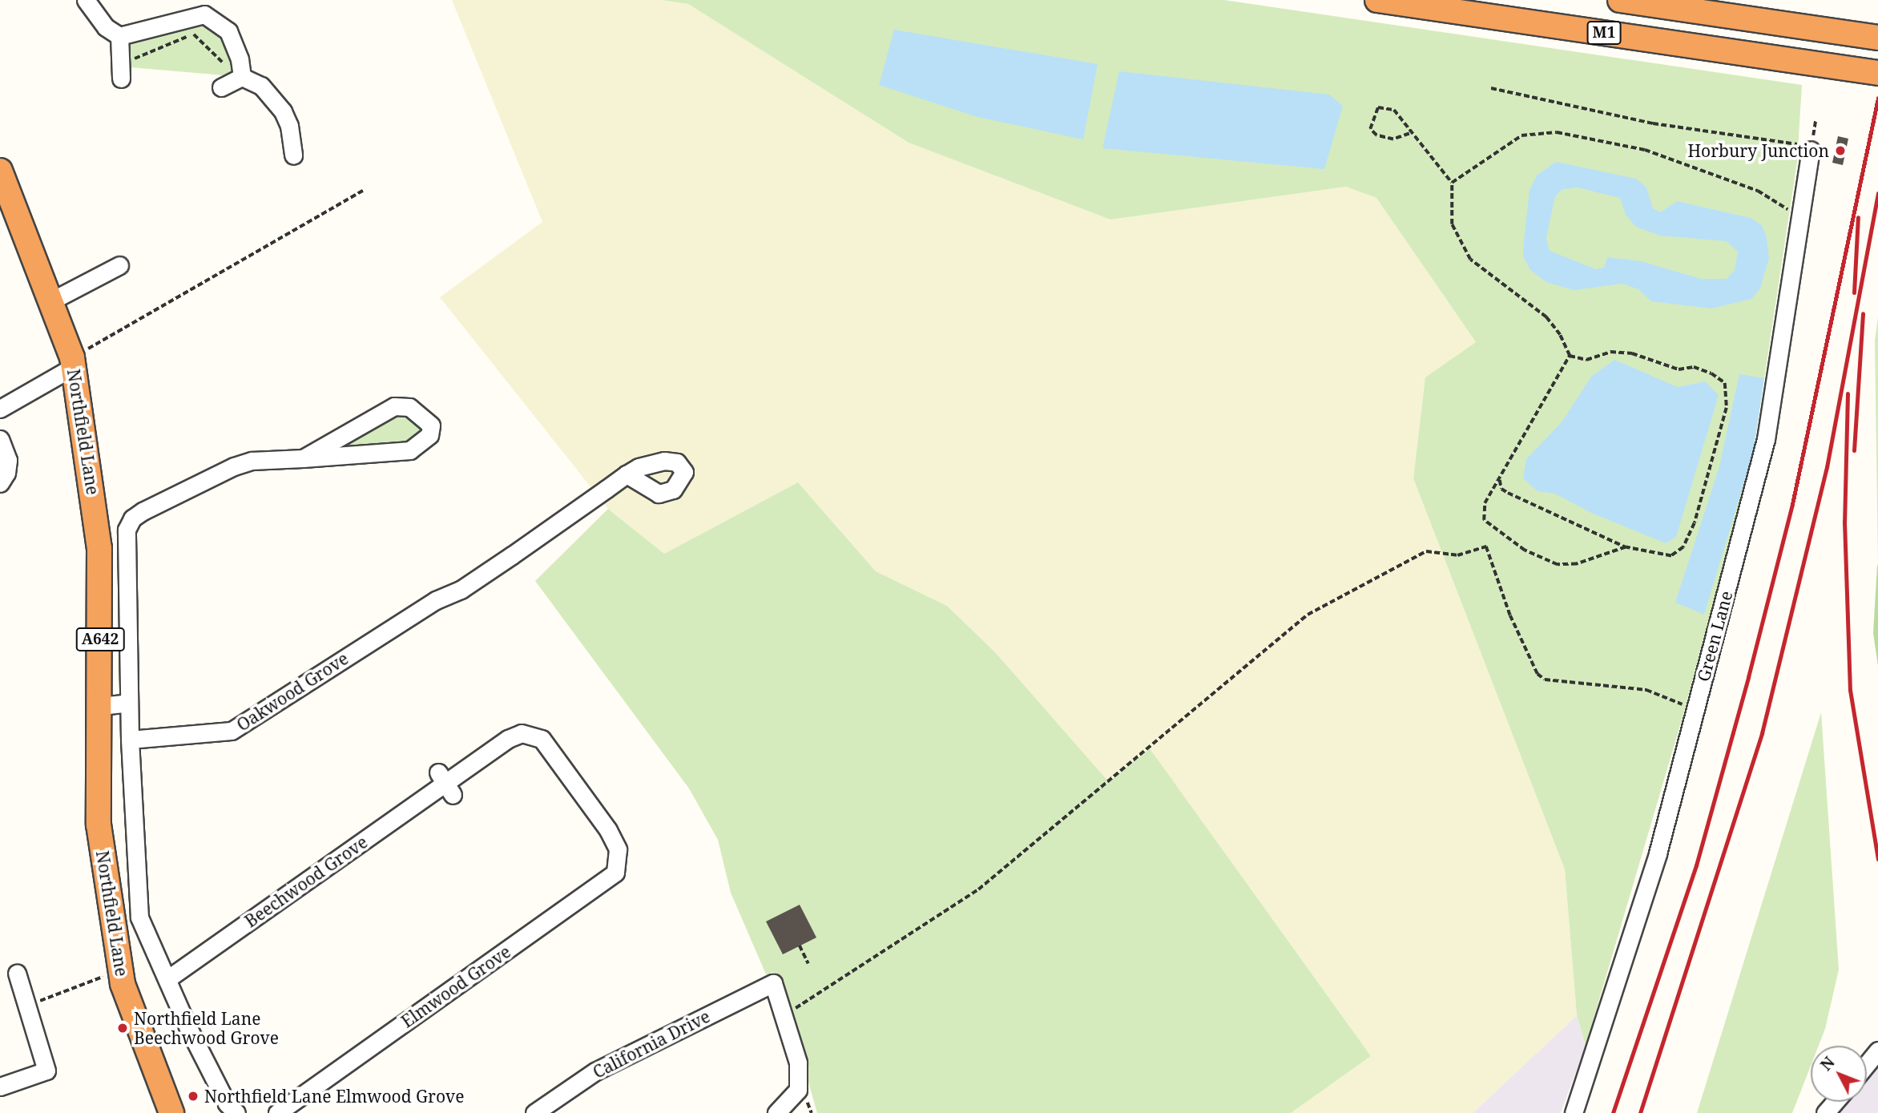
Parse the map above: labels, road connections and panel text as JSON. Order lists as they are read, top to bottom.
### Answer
{
  "streets": {
    "highway": ["M1", "Northfield Lane", "A642"],
    "street": [
      "Green Lane",
      "Oakwood Grove",
      "Beechwood Grove",
      "Elmwood Grove",
      "California Drive"
    ]
  },
  "crossings": [
    ["Northfield Lane", "Oakwood Grove"],
    ["Northfield Lane", "Beechwood Grove"],
    ["Beechwood Grove", "Elmwood Grove"]
  ],
  "places": ["Horbury Junction", "Northfield Lane Beechwood Grove", "Northfield Lane Elmwood Grove"],
  "north": "top left"
}
